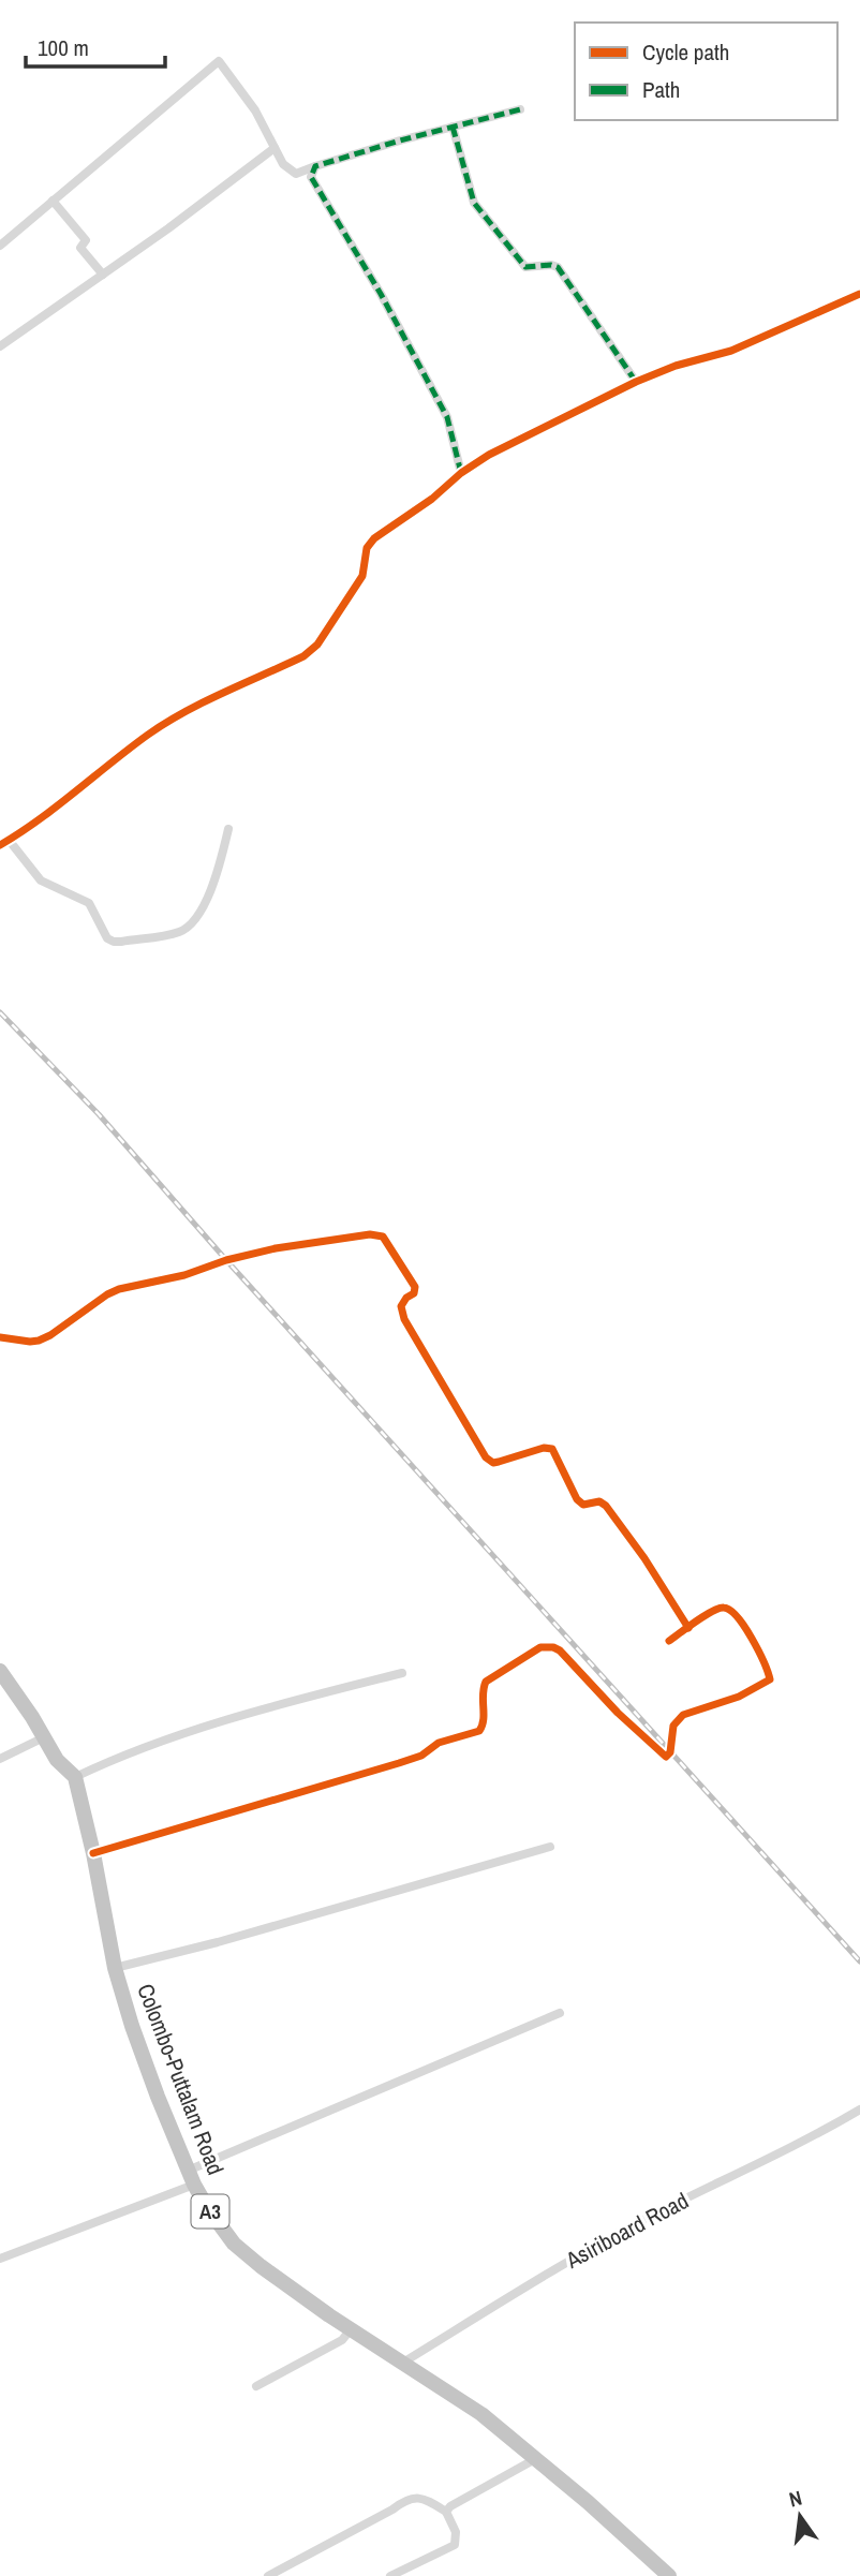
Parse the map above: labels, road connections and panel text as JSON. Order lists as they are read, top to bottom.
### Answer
{
  "streets": {
    "highway": ["Colombo-Puttalam Road", "A3"],
    "street": ["Asiriboard Road"]
  },
  "crossings": [
    ["Colombo-Puttalam Road", "Asiriboard Road"]
  ],
  "legend": ["Cycle path", "Path"],
  "scale_bar": "100 m",
  "north": "top"
}
